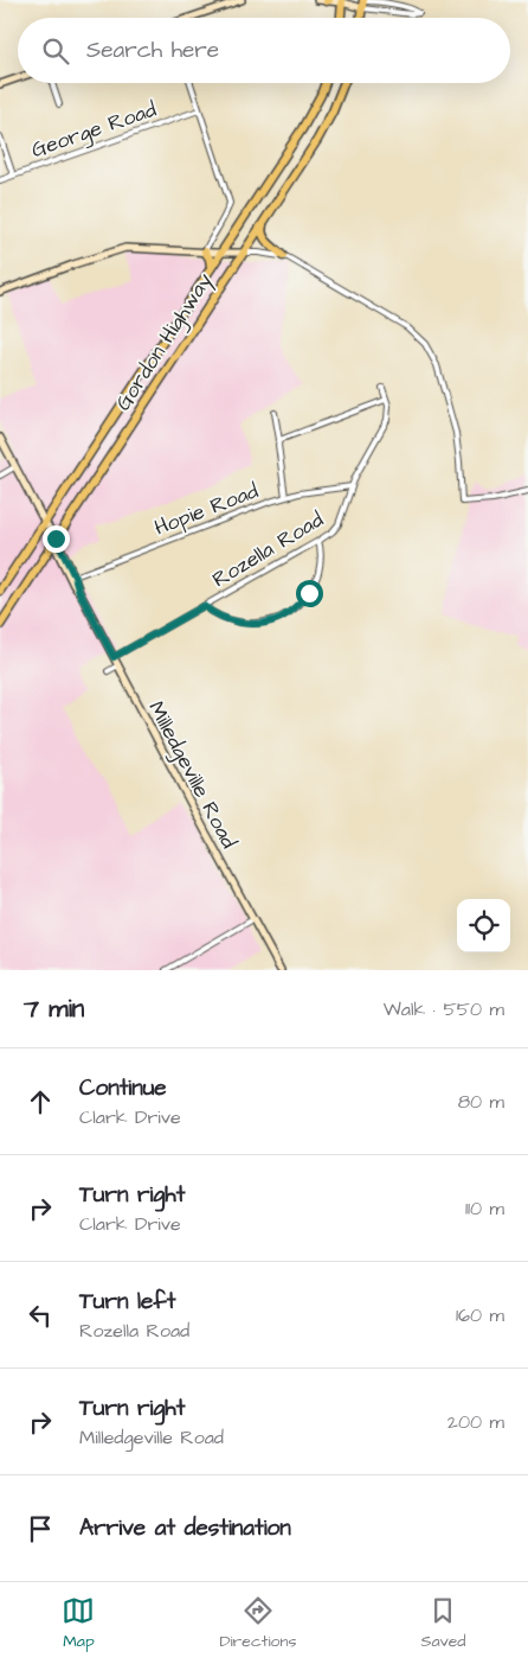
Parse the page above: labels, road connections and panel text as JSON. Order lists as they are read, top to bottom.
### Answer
{
  "streets": {
    "highway": ["Gordon Highway"],
    "street": [
      "George Road",
      "Hopie Road",
      "Rozella Road",
      "Milledgeville Road"
    ]
  },
  "crossings": [
    ["Gordon Highway", "Milledgeville Road"],
    ["Hopie Road", "Rozella Road"],
    ["Hopie Road", "Milledgeville Road"],
    ["Rozella Road", "Milledgeville Road"]
  ],
  "page": {
    "search": "Search here",
    "heading": ["7 min", "Walk · 550 m"],
    "list": [
      ["Continue", "Clark Drive", "80 m"],
      ["Turn right", "Clark Drive", "110 m"],
      ["Turn left", "Rozella Road", "160 m"],
      ["Turn right", "Milledgeville Road", "200 m"],
      "Arrive at destination"
    ],
    "nav": ["Map", "Directions", "Saved"]
  }
}
